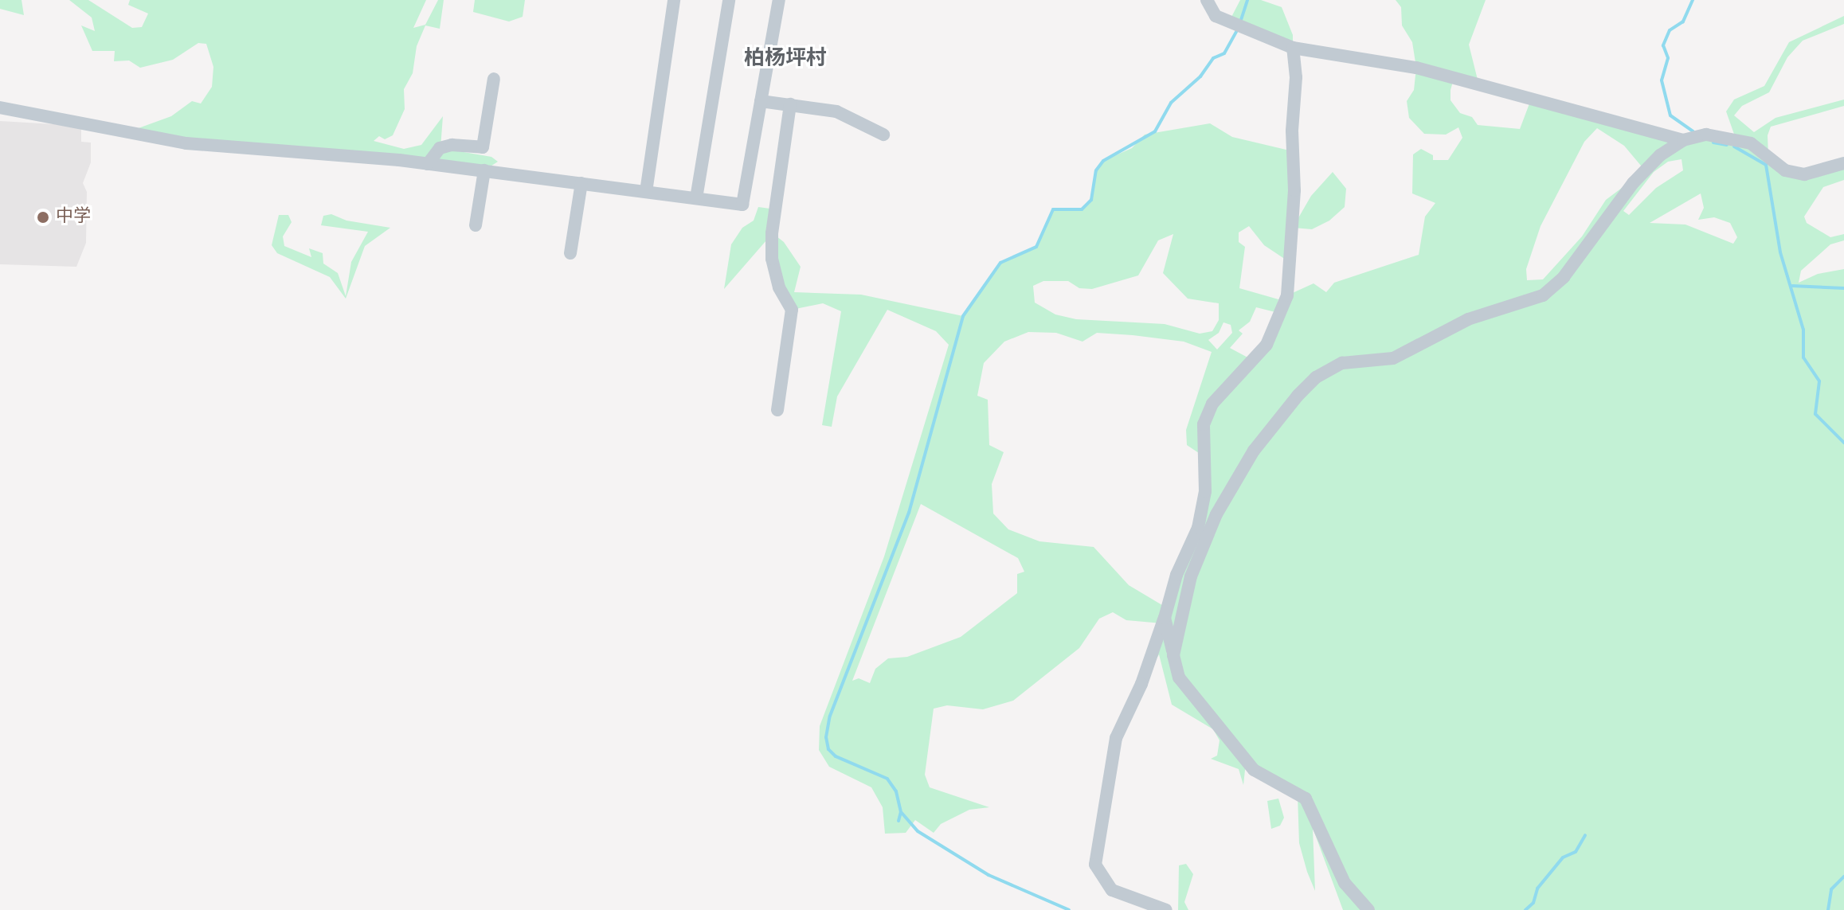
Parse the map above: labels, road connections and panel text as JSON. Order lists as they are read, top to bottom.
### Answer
{
  "districts": ["柏杨坪村"],
  "places": ["中学"]
}
